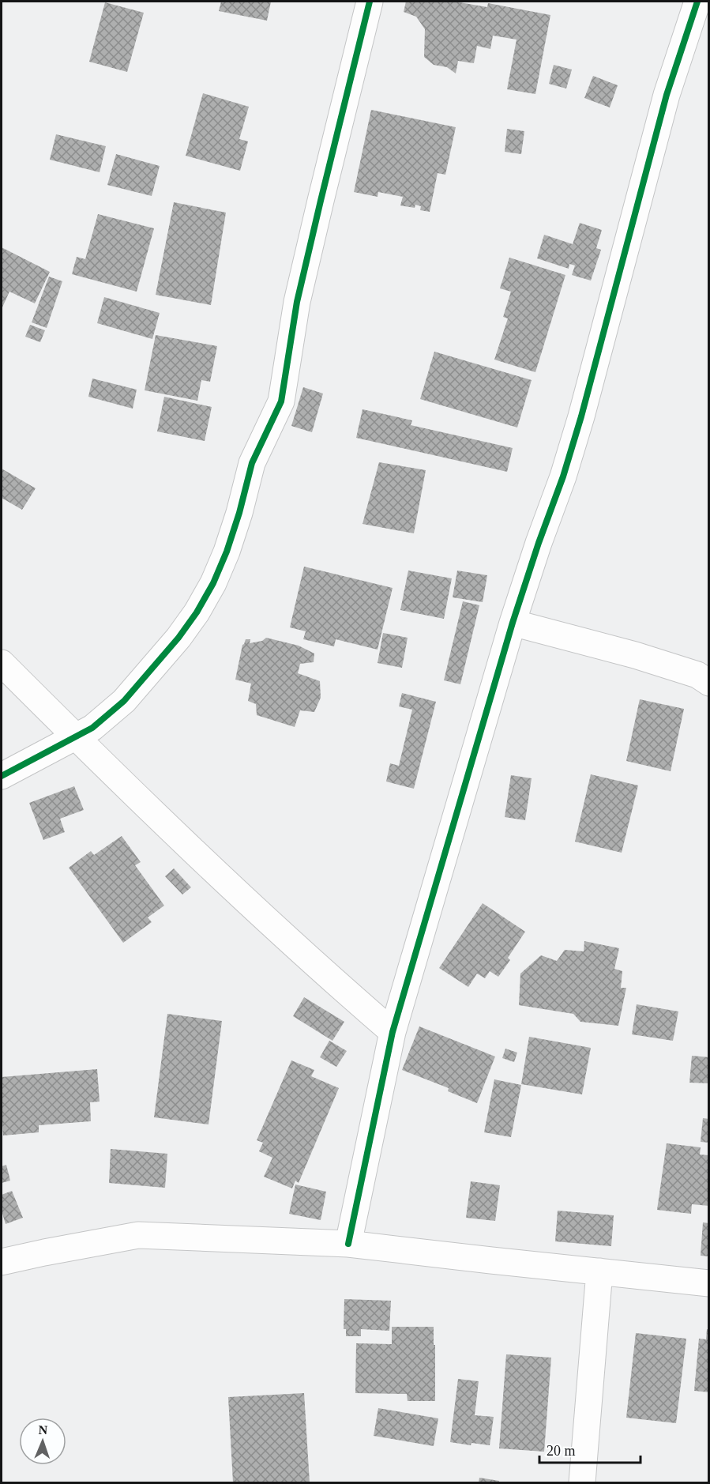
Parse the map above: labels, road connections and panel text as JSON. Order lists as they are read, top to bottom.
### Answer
{
  "scale_bar": "20 m",
  "north": "top"
}
